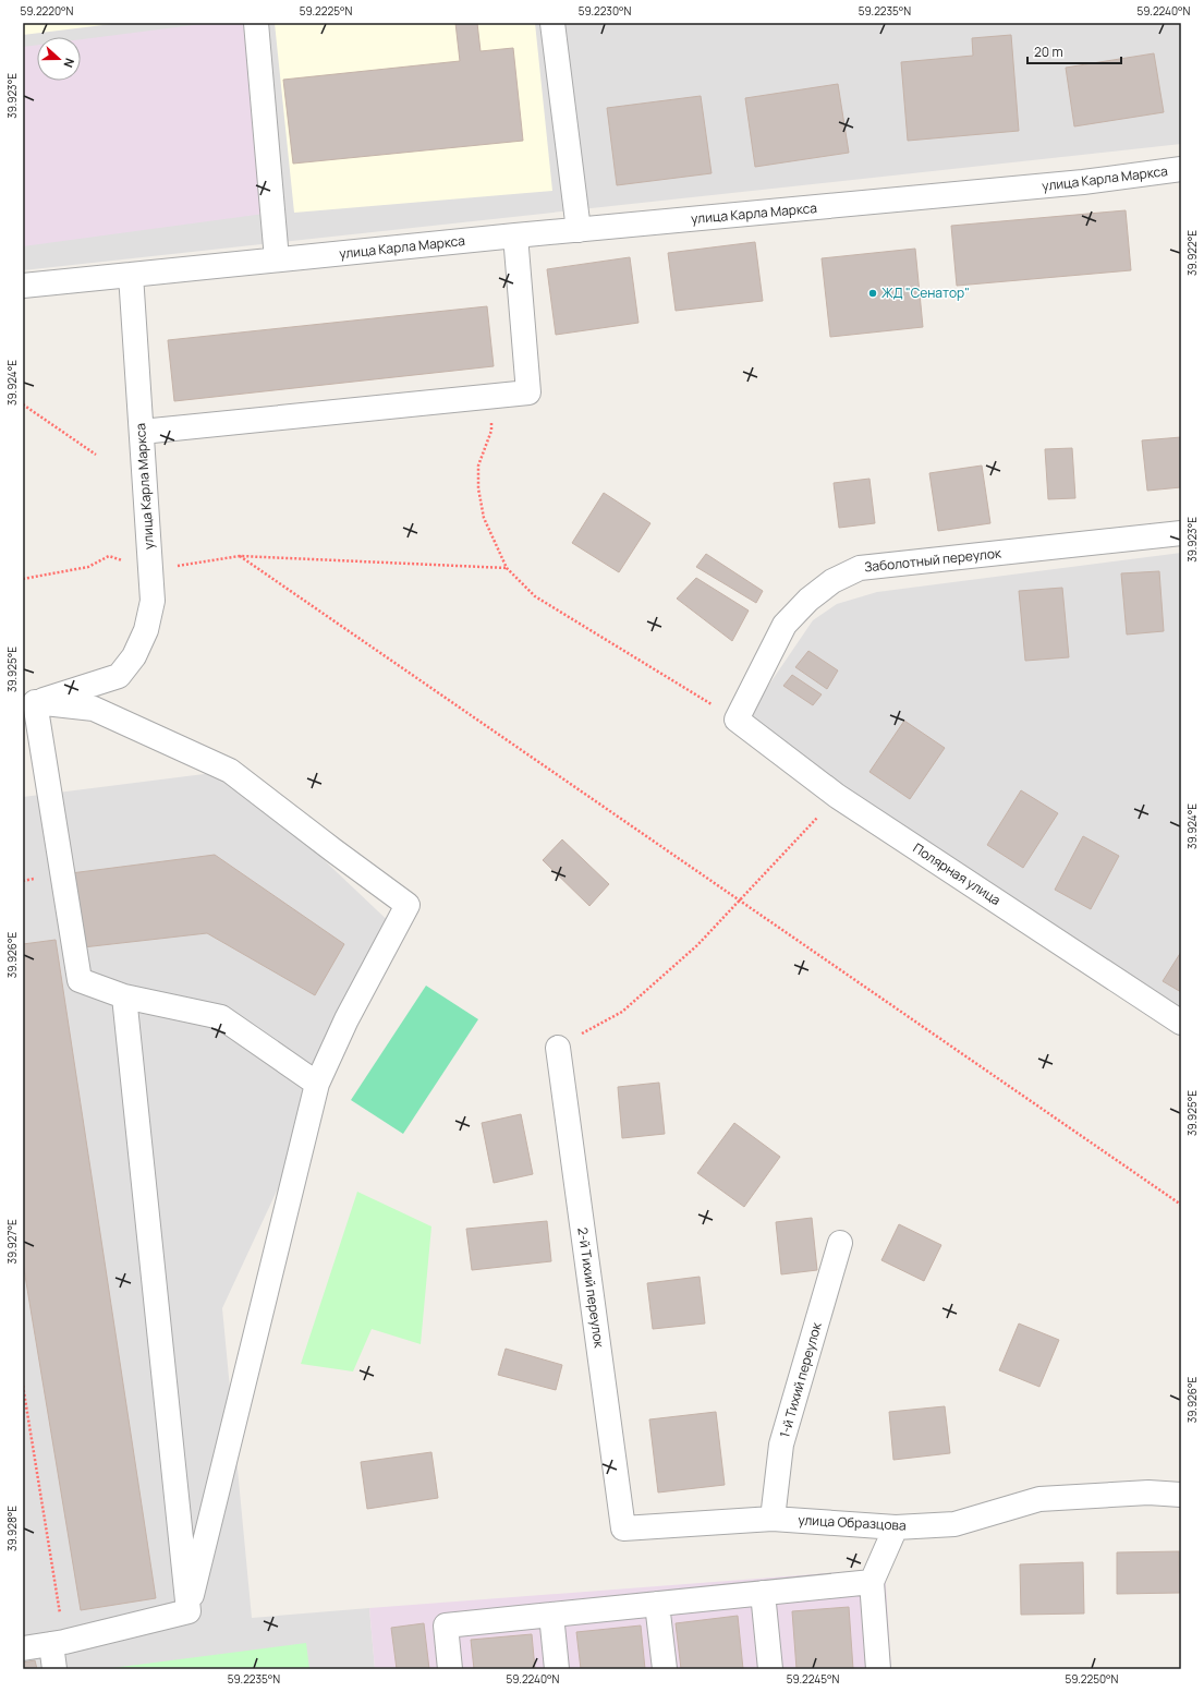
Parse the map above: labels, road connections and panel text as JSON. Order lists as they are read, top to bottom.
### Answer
{
  "streets": {
    "street": [
      "улица Карла Маркса",
      "Заболотный переулок",
      "Полярная улица",
      "2-й Тихий переулок",
      "1-й Тихий переулок",
      "улица Образцова"
    ]
  },
  "crossings": [
    ["Заболотный переулок", "Полярная улица"],
    ["2-й Тихий переулок", "улица Образцова"],
    ["1-й Тихий переулок", "улица Образцова"]
  ],
  "places": ["ЖД \"Сенатор\""],
  "scale_bar": "20 m",
  "north": "right",
  "coordinates": [
    "59.2220°N",
    "59.2225°N",
    "59.2230°N",
    "59.2235°N",
    "59.2240°N",
    "39.923°E",
    "39.922°E",
    "39.924°E",
    "39.925°E",
    "39.926°E",
    "39.927°E",
    "39.928°E",
    "59.2245°N",
    "59.2250°N"
  ]
}
